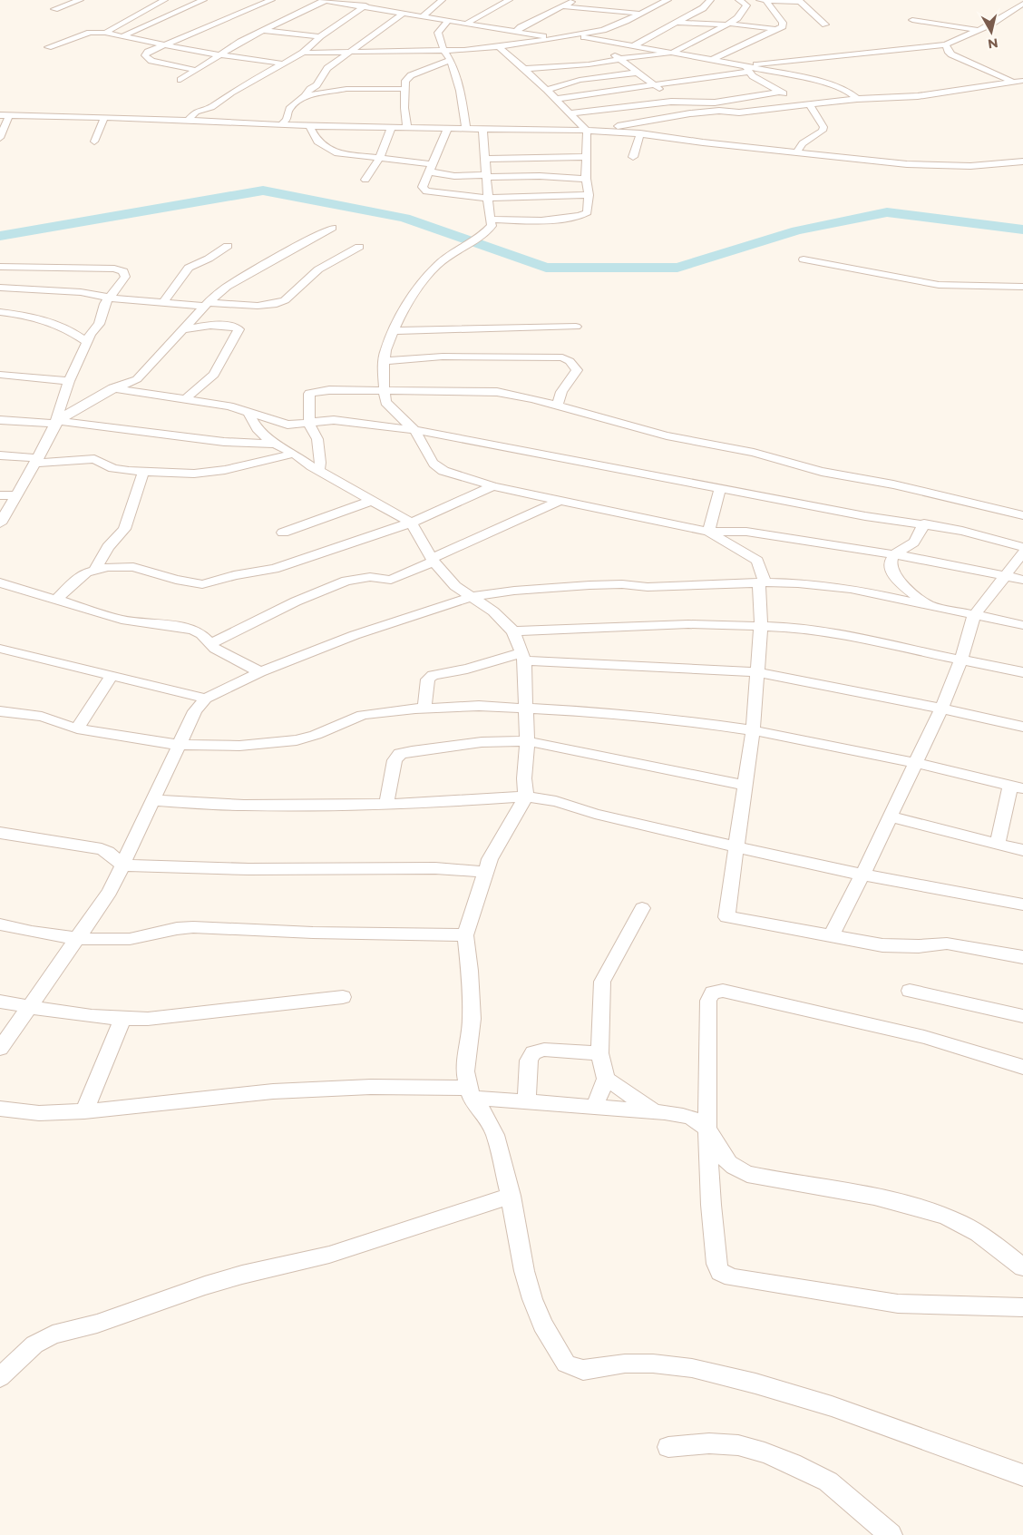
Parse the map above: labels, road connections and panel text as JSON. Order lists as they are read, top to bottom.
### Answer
{
  "north": "bottom"
}
